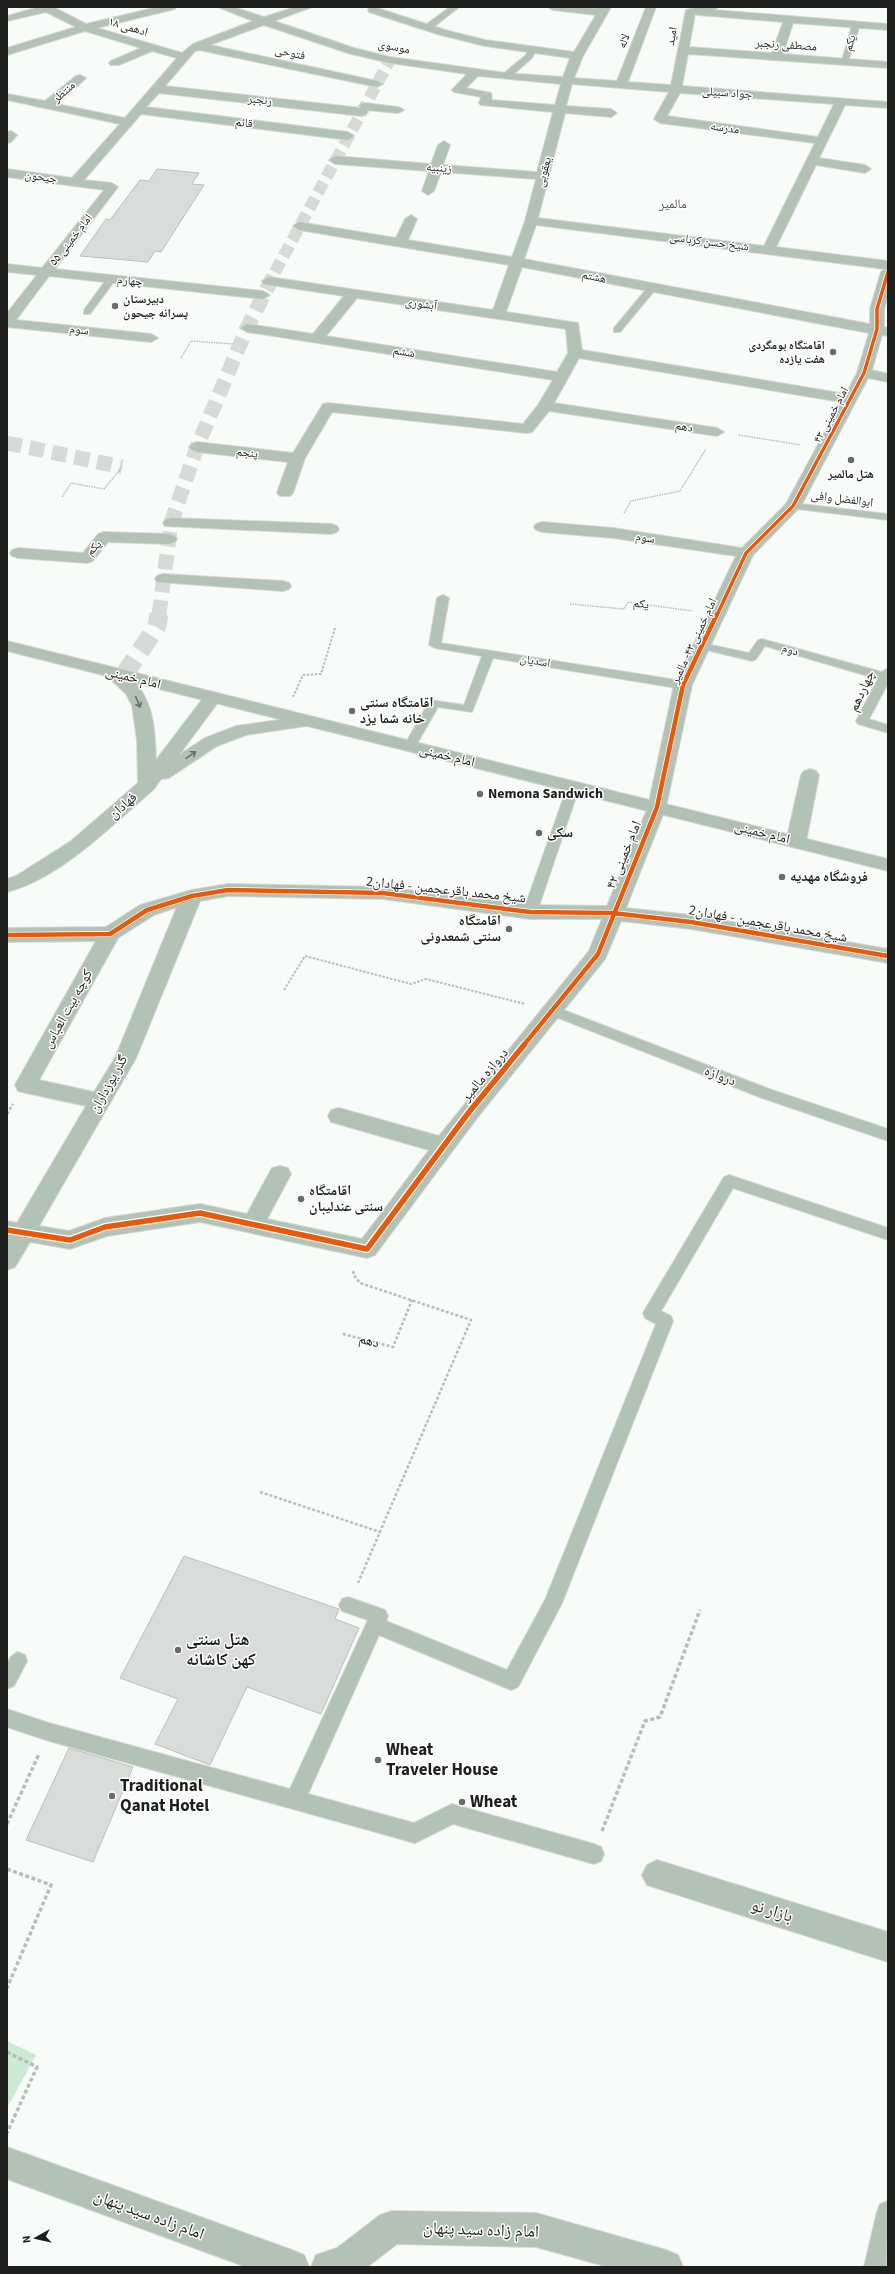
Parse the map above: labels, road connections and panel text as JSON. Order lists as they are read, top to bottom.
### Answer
{
  "streets": {
    "main road": ["امام خمینی"],
    "street": [
      "ادهمی ۱۸",
      "امید",
      "لاله",
      "یکم",
      "مصطفی رنجبر",
      "موسوی",
      "فتوحی",
      "منتظر",
      "جواد سبیلی",
      "رنجبر",
      "قائم",
      "مدرسه",
      "زینبیه",
      "یعقوبی",
      "جیحون",
      "امام خمینی ۵۵",
      "شیخ حسن کرباسی",
      "هشتم",
      "چهارم",
      "آبشوری",
      "سوم",
      "ششم",
      "امام خمینی ۴۳",
      "دهم",
      "پنجم",
      "امام خمینی ۴۳- مالمیر",
      "فهادان",
      "امام خمینی ۴۲",
      "شیخ محمد باقرعجمین - فهادان2",
      "کوچه بيت العباس",
      "دروازه مالمیر",
      "گذر يوزداران",
      "بازار نو",
      "امام زاده سید پنهان"
    ],
    "lane": [
      "ابوالفضل وافی",
      "دوم",
      "اسدیان",
      "چهاردهم",
      "دروازه"
    ]
  },
  "crossings": [
    ["امید", "مصطفی رنجبر"],
    ["امید", "جواد سبیلی"],
    ["امید", "مدرسه"],
    ["لاله", "جواد سبیلی"],
    ["یکم", "مصطفی رنجبر"],
    ["یکم", "امام خمینی ۴۳- مالمیر"],
    ["موسوی", "جواد سبیلی"],
    ["موسوی", "یعقوبی"],
    ["جواد سبیلی", "مدرسه"],
    ["جواد سبیلی", "یعقوبی"],
    ["زینبیه", "یعقوبی"],
    ["یعقوبی", "شیخ حسن کرباسی"],
    ["یعقوبی", "هشتم"],
    ["یعقوبی", "آبشوری"],
    ["جیحون", "امام خمینی ۵۵"],
    ["امام خمینی ۵۵", "چهارم"],
    ["امام خمینی ۵۵", "سوم"],
    ["شیخ حسن کرباسی", "امام خمینی ۴۳"],
    ["هشتم", "امام خمینی ۴۳"],
    ["سوم", "امام خمینی ۴۳- مالمیر"],
    ["امام خمینی ۴۳", "ابوالفضل وافی"],
    ["امام خمینی ۴۳", "امام خمینی ۴۳- مالمیر"],
    ["ابوالفضل وافی", "امام خمینی ۴۳- مالمیر"],
    ["امام خمینی ۴۳- مالمیر", "دوم"],
    ["امام خمینی ۴۳- مالمیر", "اسدیان"],
    ["امام خمینی ۴۳- مالمیر", "امام خمینی"],
    ["امام خمینی ۴۳- مالمیر", "امام خمینی ۴۲"],
    ["دوم", "چهاردهم"],
    ["امام خمینی", "فهادان"],
    ["امام خمینی", "امام خمینی ۴۲"],
    ["امام خمینی ۴۲", "شیخ محمد باقرعجمین - فهادان2"],
    ["امام خمینی ۴۲", "دروازه مالمیر"],
    ["شیخ محمد باقرعجمین - فهادان2", "کوچه بيت العباس"],
    ["شیخ محمد باقرعجمین - فهادان2", "دروازه مالمیر"],
    ["شیخ محمد باقرعجمین - فهادان2", "گذر يوزداران"],
    ["کوچه بيت العباس", "گذر يوزداران"],
    ["دروازه مالمیر", "دروازه"]
  ],
  "districts": ["مالمیر"],
  "places": [
    "دبیرستان پسرانه جیحون",
    "اقامتگاه بومگردی هفت یازده",
    "هتل مالمير",
    "اقامتگاه سنتی خانه شما یزد",
    "Nemona Sandwich",
    "سکی",
    "فروشگاه مهدیه",
    "اقامتگاه سنتی شمعدونی",
    "اقامتگاه سنتی عندلیبان",
    "هتل سنتی کهن کاشانه",
    "Wheat Traveler House",
    "Traditional Qanat Hotel",
    "Wheat"
  ],
  "north": "left"
}
